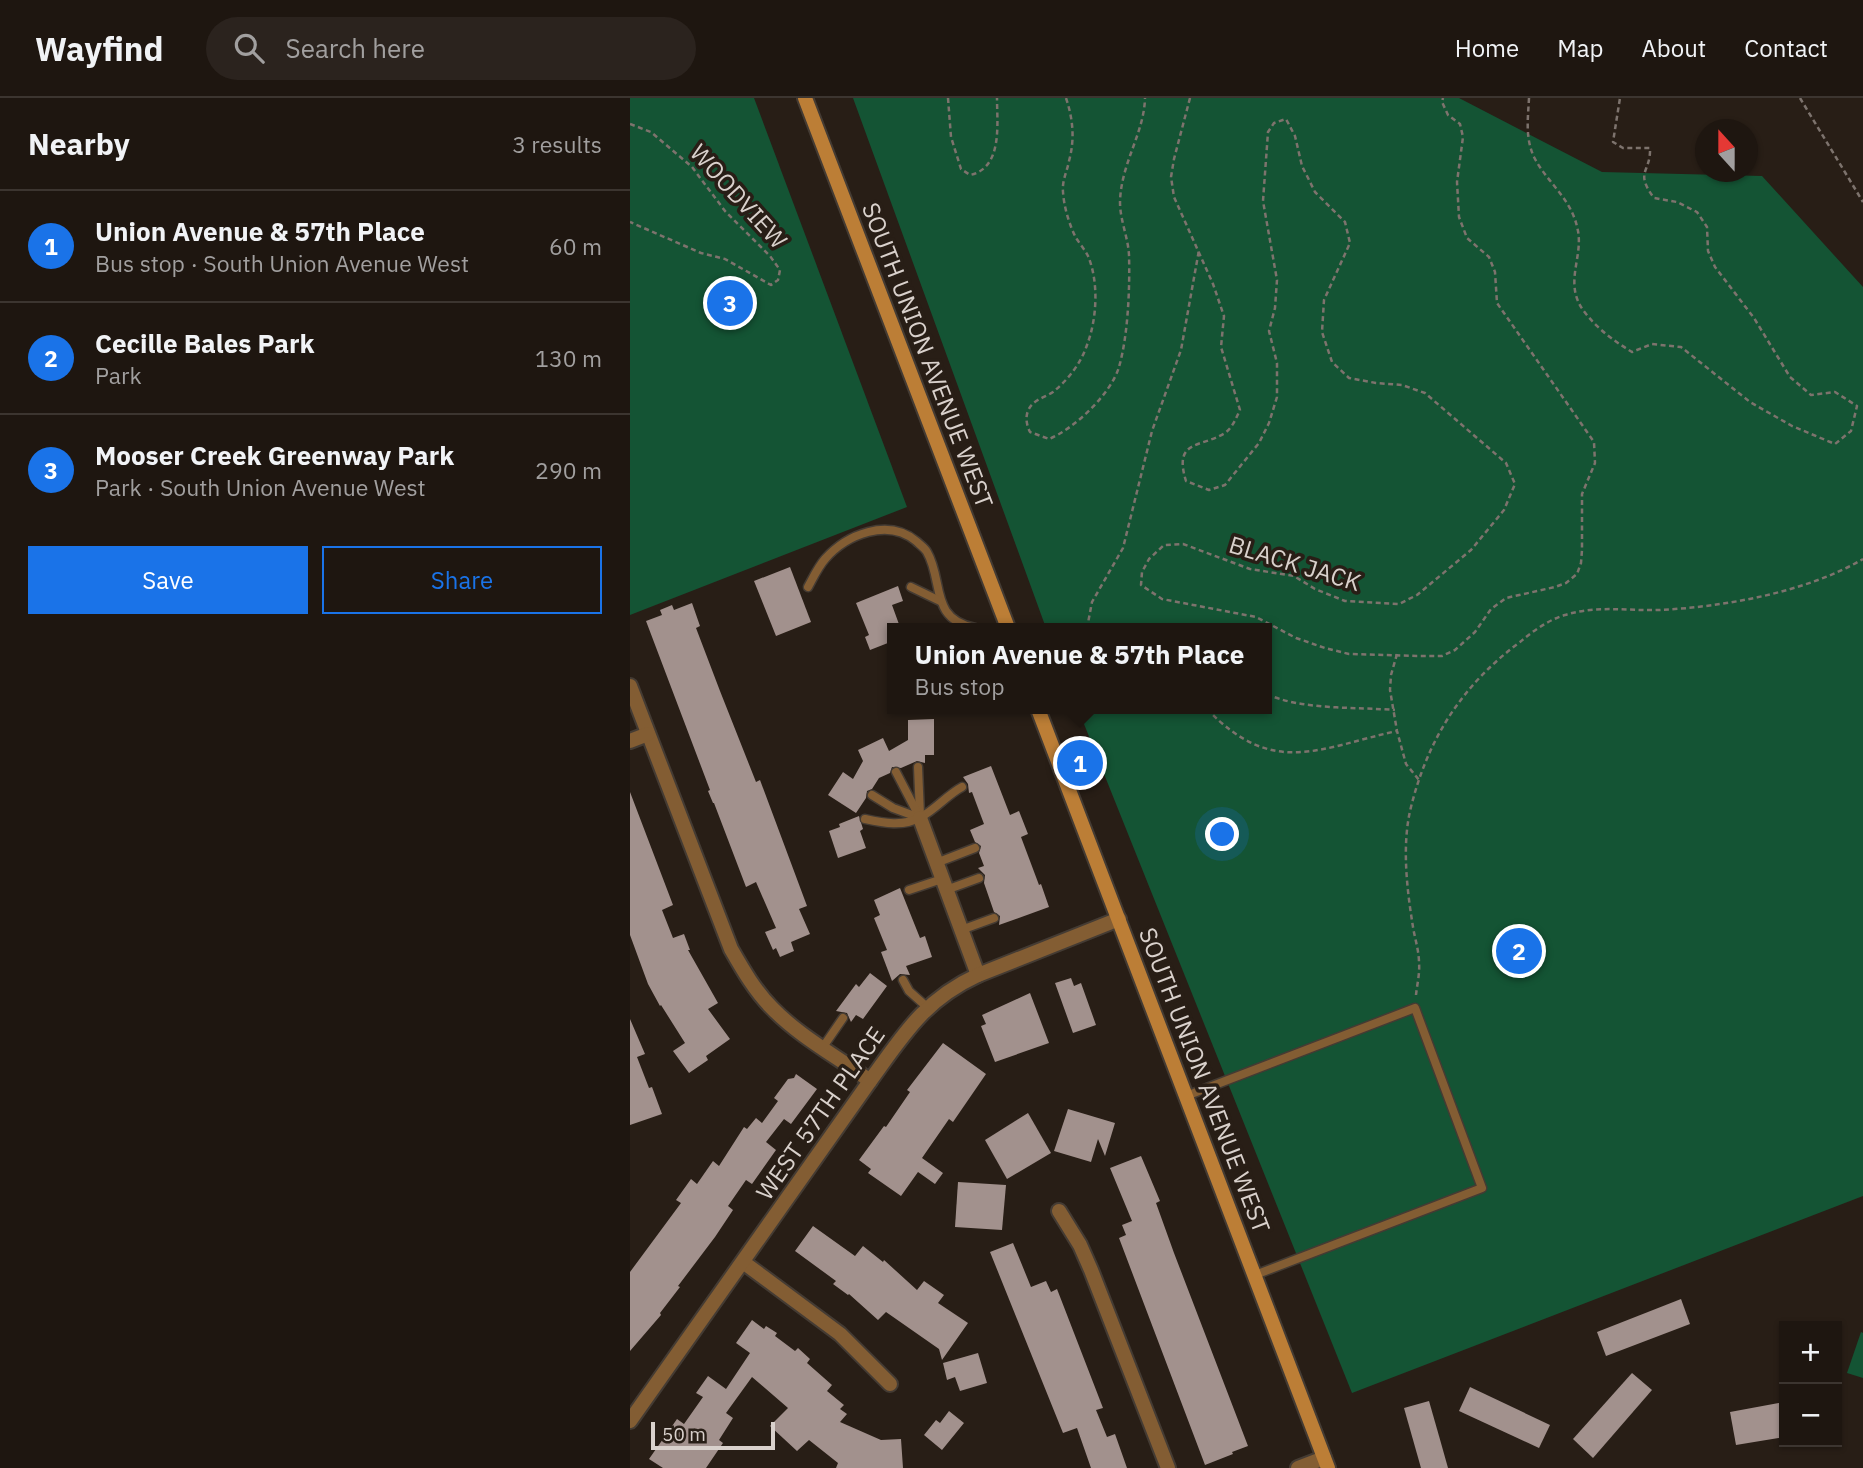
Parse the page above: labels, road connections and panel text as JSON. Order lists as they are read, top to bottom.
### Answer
{
  "streets": {
    "street": ["SOUTH UNION AVENUE WEST", "WEST 57TH PLACE"],
    "path": ["WOODVIEW", "BLACK JACK"]
  },
  "crossings": [
    ["SOUTH UNION AVENUE WEST", "WEST 57TH PLACE"]
  ],
  "scale_bar": "50 m",
  "north": "top",
  "page": {
    "header": "Wayfind",
    "search": "Search here",
    "nav": [
      "Home",
      "Map",
      "About",
      "Contact"
    ],
    "heading": ["Nearby", "3 results"],
    "list": [
      {
        "mark": "1",
        "name": "Union Avenue & 57th Place",
        "note": "Bus stop · South Union Avenue West",
        "value": "60 m"
      },
      {
        "mark": "2",
        "name": "Cecille Bales Park",
        "note": "Park",
        "value": "130 m"
      },
      {
        "mark": "3",
        "name": "Mooser Creek Greenway Park",
        "note": "Park · South Union Avenue West",
        "value": "290 m"
      }
    ],
    "pins": ["3", "1", "2"],
    "buttons": ["Save", "Share"],
    "popup": ["Union Avenue & 57th Place", "Bus stop"],
    "map_buttons": ["+", "−"],
    "scale": "50 m"
  }
}
